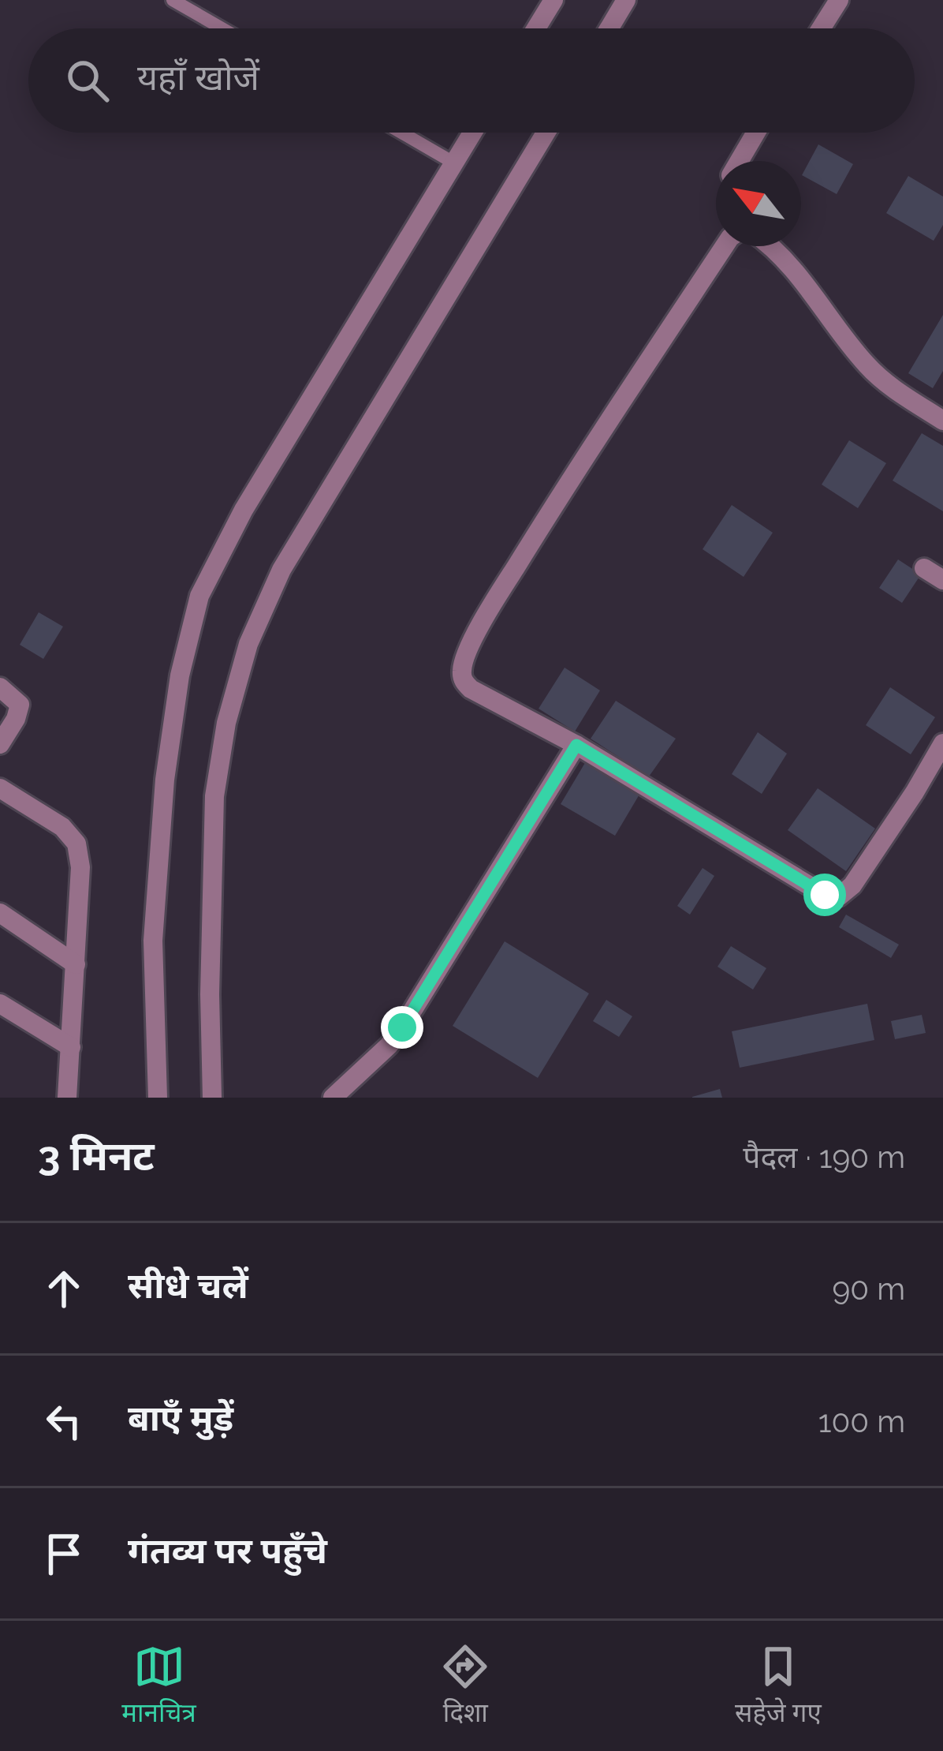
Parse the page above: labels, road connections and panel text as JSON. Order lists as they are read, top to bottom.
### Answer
{
  "north": "top left",
  "page": {
    "search": "यहाँ खोजें",
    "heading": ["3 मिनट", "पैदल · 190 m"],
    "list": [
      ["सीधे चलें", "90 m"],
      ["बाएँ मुड़ें", "100 m"],
      "गंतव्य पर पहुँचे"
    ],
    "nav": ["मानचित्र", "दिशा", "सहेजे गए"]
  }
}
